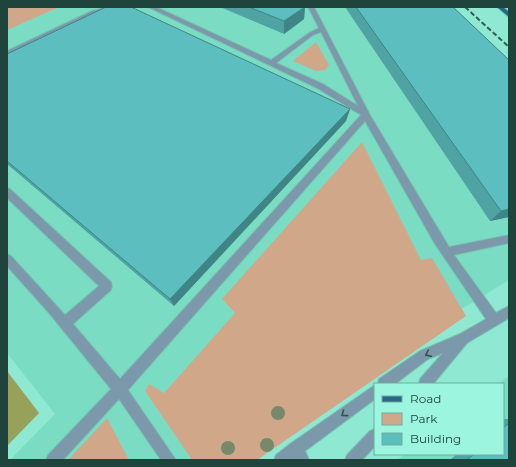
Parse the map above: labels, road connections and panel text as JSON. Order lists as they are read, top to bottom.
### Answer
{
  "legend": ["Road", "Park", "Building"]
}
